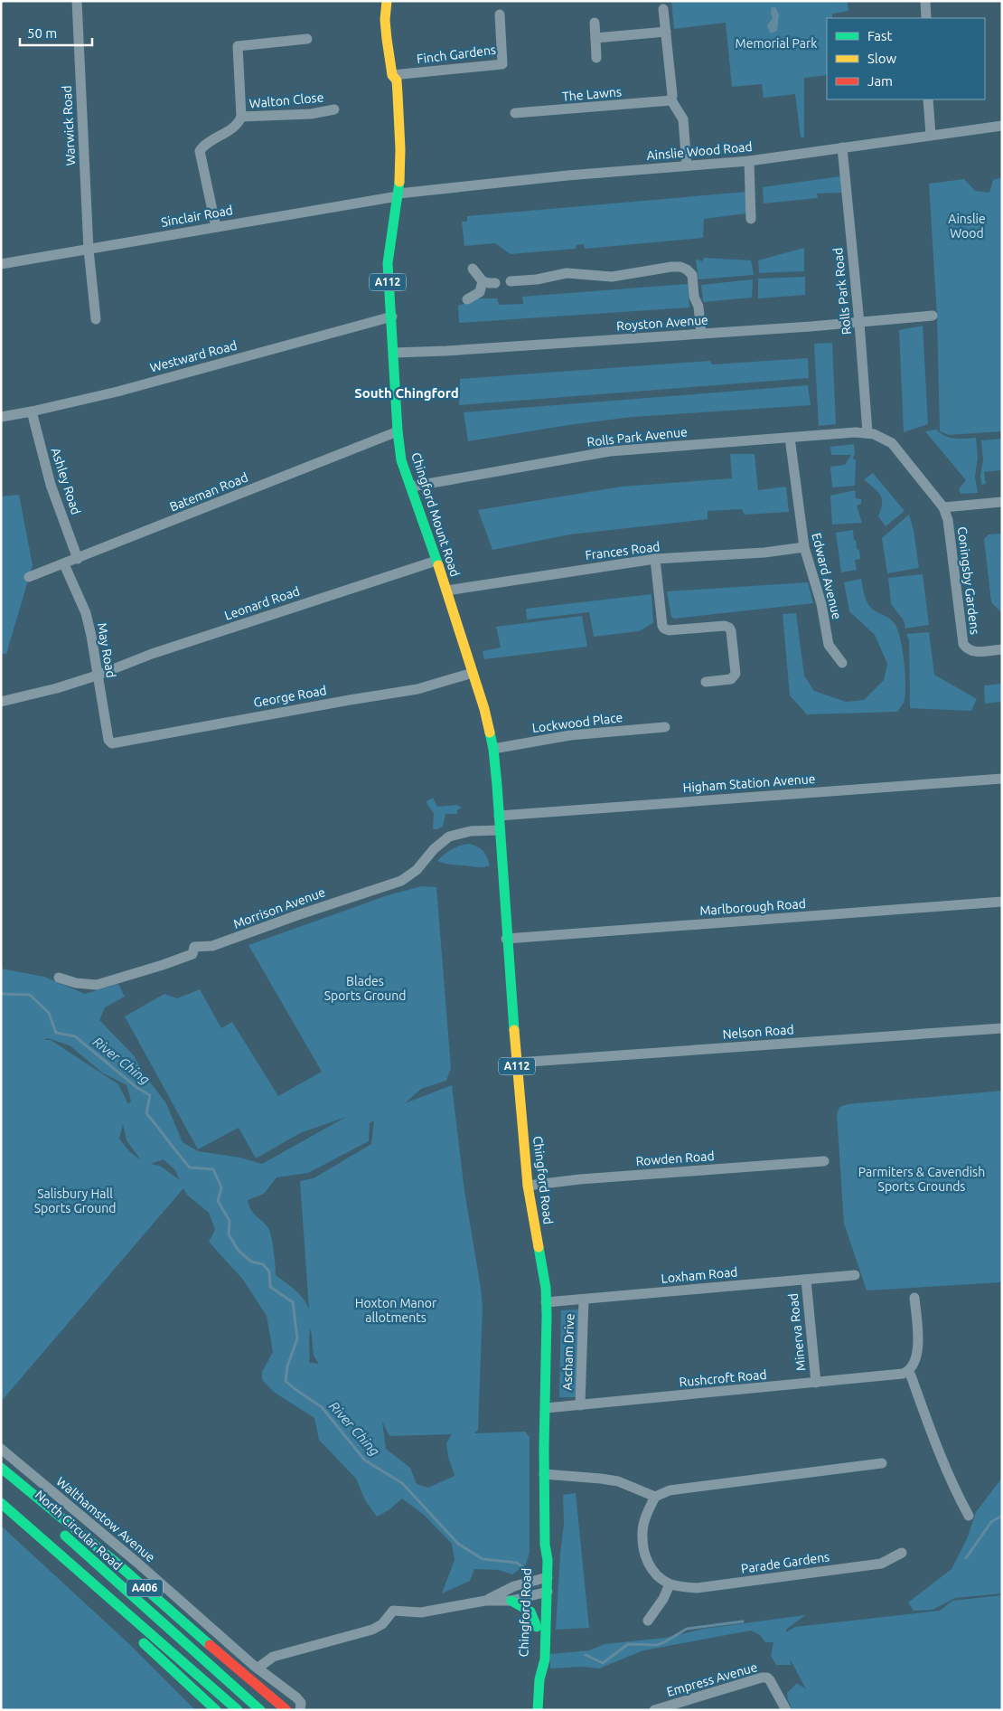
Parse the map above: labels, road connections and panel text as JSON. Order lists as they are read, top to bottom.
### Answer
{
  "streets": {
    "main road": [
      "A112",
      "Chingford Mount Road",
      "Chingford Road",
      "North Circular Road",
      "A406"
    ],
    "street": [
      "Finch Gardens",
      "The Lawns",
      "Walton Close",
      "Warwick Road",
      "Ainslie Wood Road",
      "Sinclair Road",
      "Rolls Park Road",
      "Royston Avenue",
      "Westward Road",
      "Rolls Park Avenue",
      "Ashley Road",
      "Bateman Road",
      "Frances Road",
      "Edward Avenue",
      "Coningsby Gardens",
      "Leonard Road",
      "May Road",
      "George Road",
      "Lockwood Place",
      "Higham Station Avenue",
      "Marlborough Road",
      "Morrison Avenue",
      "Nelson Road",
      "Rowden Road",
      "Loxham Road",
      "Minerva Road",
      "Ascham Drive",
      "Rushcroft Road",
      "Walthamstow Avenue",
      "Parade Gardens",
      "Empress Avenue"
    ]
  },
  "crossings": [
    ["Finch Gardens", "Chingford Mount Road"],
    ["Warwick Road", "Sinclair Road"],
    ["Ainslie Wood Road", "Sinclair Road"],
    ["Ainslie Wood Road", "Rolls Park Road"],
    ["Ainslie Wood Road", "Chingford Mount Road"],
    ["Sinclair Road", "Chingford Mount Road"],
    ["Rolls Park Road", "Royston Avenue"],
    ["Rolls Park Road", "Rolls Park Avenue"],
    ["Royston Avenue", "Chingford Mount Road"],
    ["Westward Road", "Ashley Road"],
    ["Westward Road", "Chingford Mount Road"],
    ["Rolls Park Avenue", "Chingford Mount Road"],
    ["Rolls Park Avenue", "Edward Avenue"],
    ["Ashley Road", "Bateman Road"],
    ["Bateman Road", "Chingford Mount Road"],
    ["Bateman Road", "May Road"],
    ["Chingford Mount Road", "Frances Road"],
    ["Chingford Mount Road", "Leonard Road"],
    ["Chingford Mount Road", "George Road"],
    ["Chingford Mount Road", "Lockwood Place"],
    ["Chingford Mount Road", "Higham Station Avenue"],
    ["Chingford Mount Road", "Chingford Road"],
    ["Frances Road", "Edward Avenue"],
    ["Leonard Road", "May Road"],
    ["May Road", "George Road"],
    ["Higham Station Avenue", "Chingford Road"],
    ["Marlborough Road", "Chingford Road"],
    ["Morrison Avenue", "Chingford Road"],
    ["Nelson Road", "Chingford Road"],
    ["Rowden Road", "Chingford Road"],
    ["Chingford Road", "Loxham Road"],
    ["Chingford Road", "Rushcroft Road"],
    ["Loxham Road", "Minerva Road"],
    ["Loxham Road", "Ascham Drive"],
    ["Minerva Road", "Rushcroft Road"],
    ["Ascham Drive", "Rushcroft Road"]
  ],
  "districts": ["South Chingford"],
  "water": ["River Ching"],
  "parks": [
    "Memorial Park",
    "Ainslie Wood",
    "Blades Sports Ground",
    "Parmiters & Cavendish Sports Grounds",
    "Salisbury Hall Sports Ground",
    "Hoxton Manor allotments"
  ],
  "legend": ["Fast", "Slow", "Jam"],
  "scale_bar": "50 m"
}
